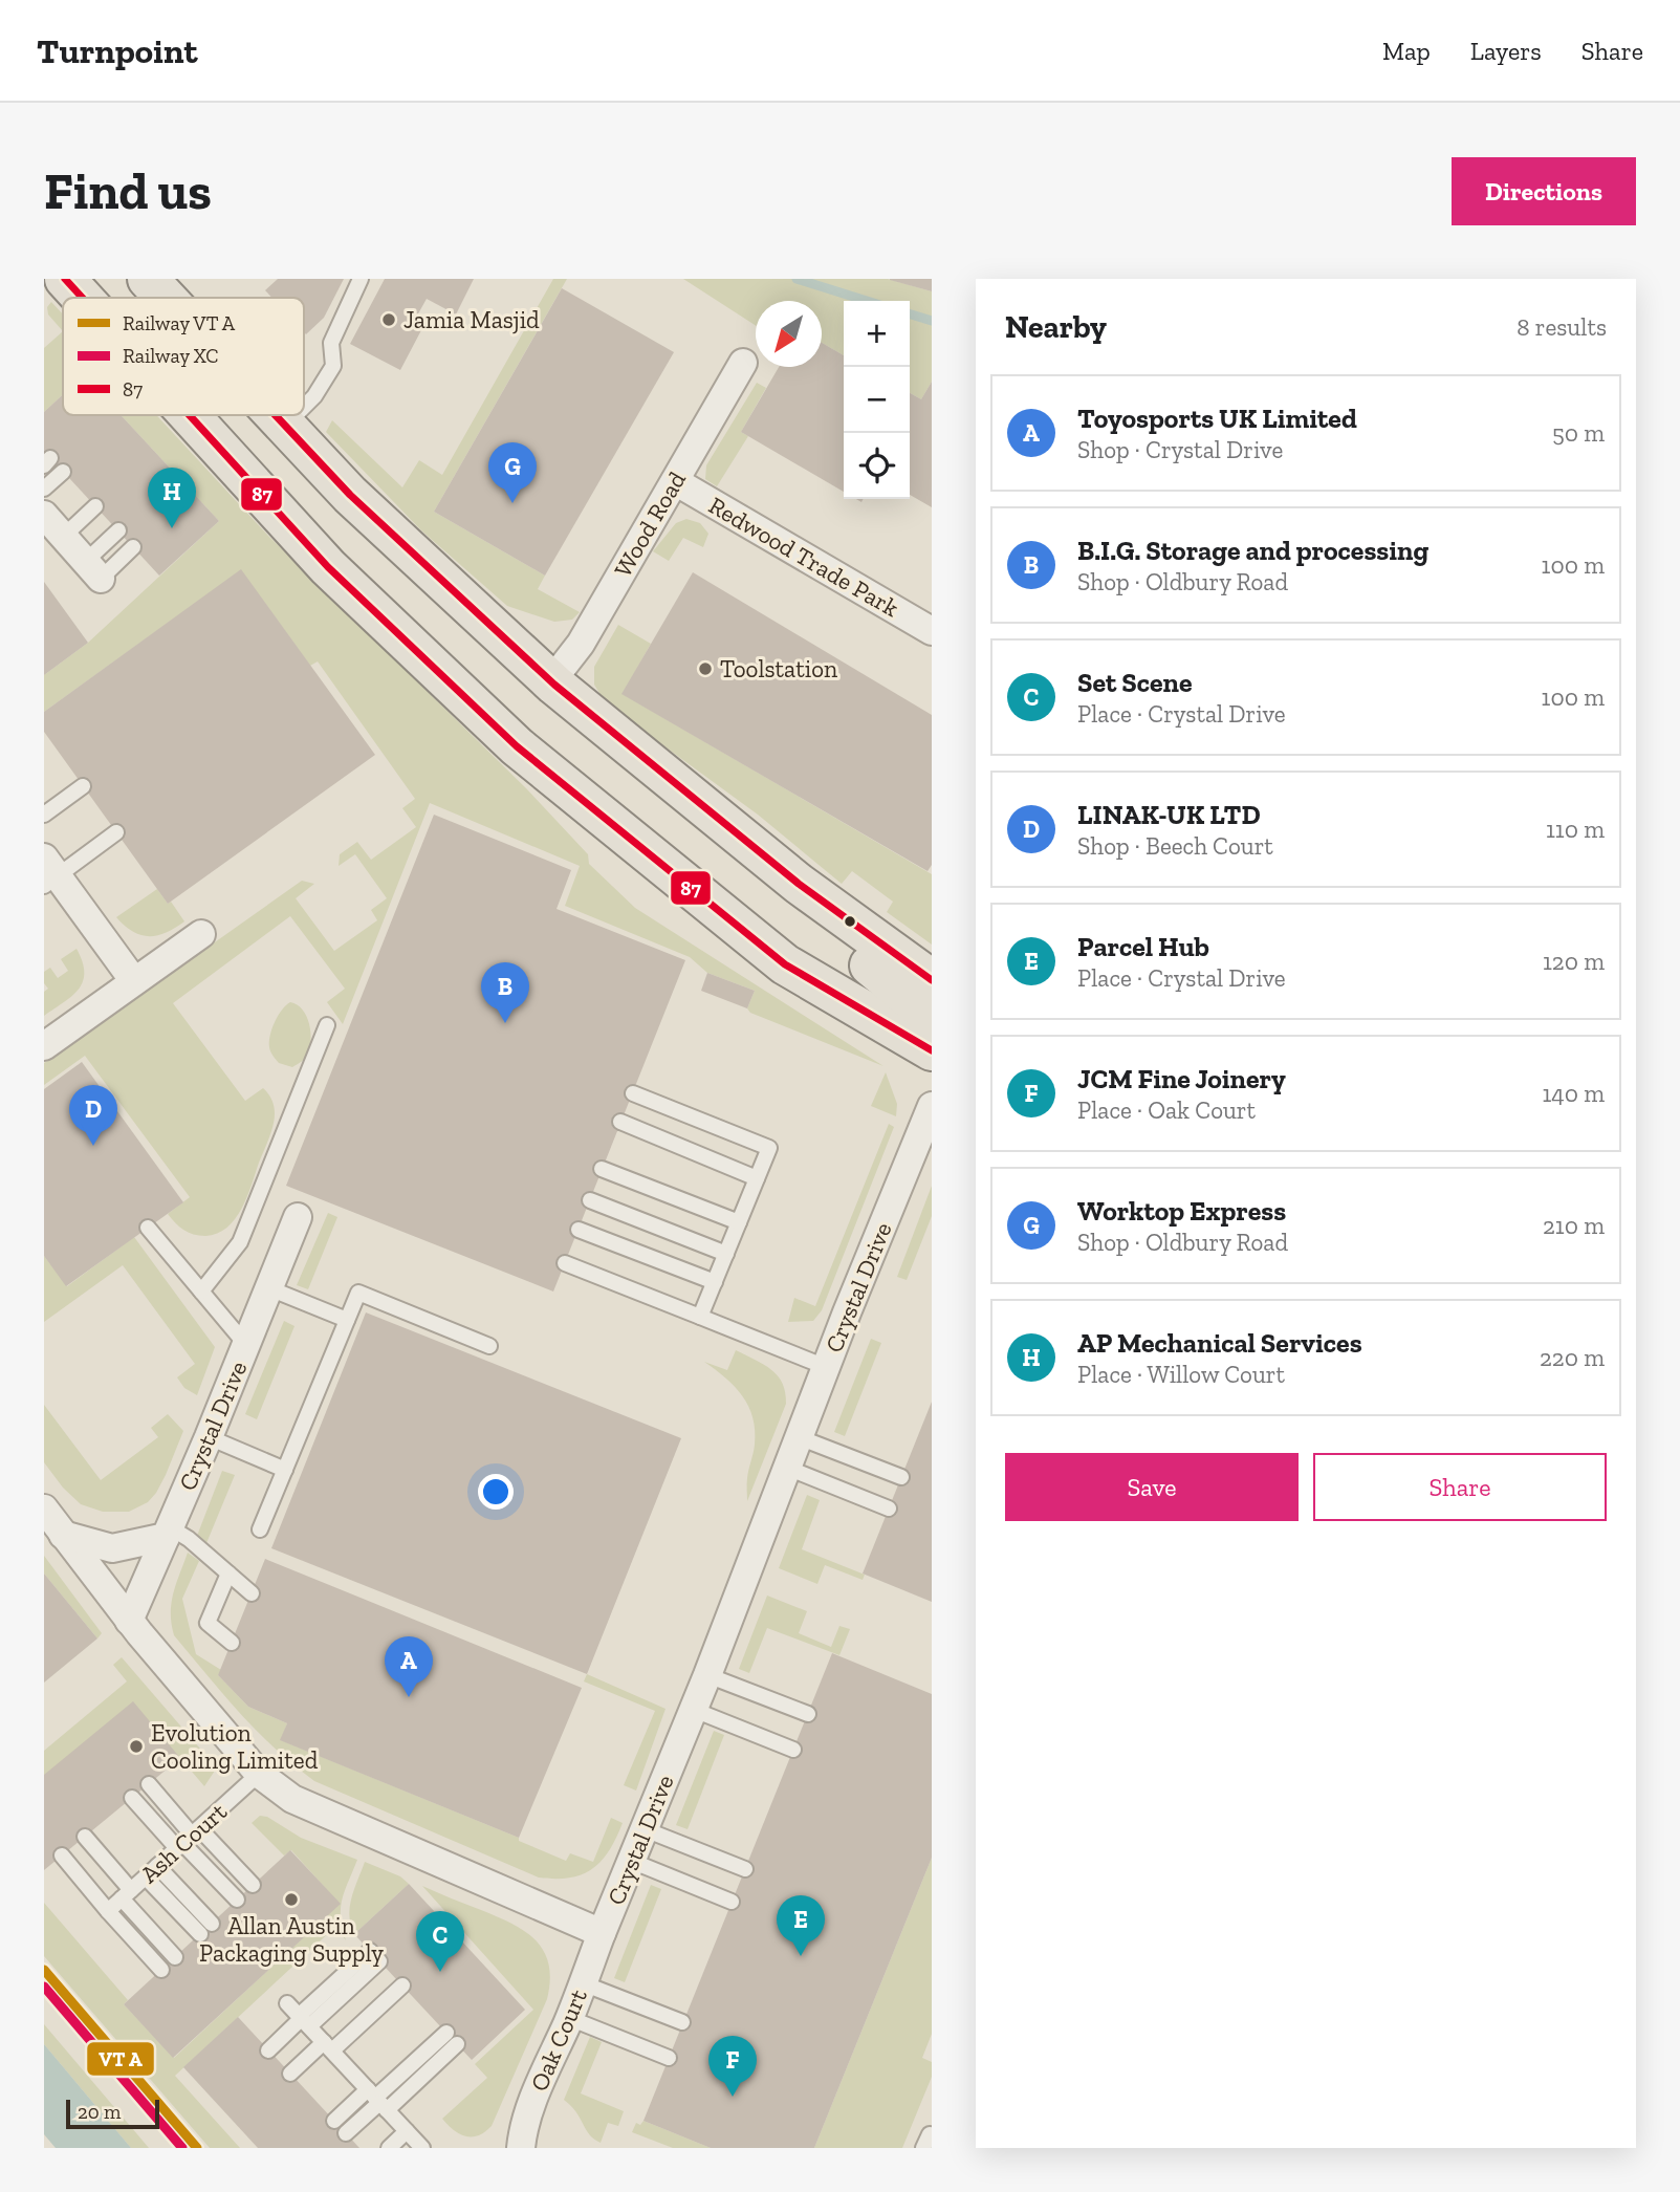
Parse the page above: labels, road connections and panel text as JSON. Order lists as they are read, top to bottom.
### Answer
{
  "streets": {
    "street": [
      "Wood Road",
      "Redwood Trade Park",
      "Crystal Drive",
      "Oak Court"
    ],
    "lane": ["Ash Court"]
  },
  "crossings": [
    ["Wood Road", "Redwood Trade Park"],
    ["Crystal Drive", "Ash Court"],
    ["Crystal Drive", "Oak Court"]
  ],
  "places": [
    "Jamia Masjid",
    "Toolstation",
    "Evolution Cooling Limited",
    "Allan Austin Packaging Supply"
  ],
  "lines": ["transit line 87", "rail line XC"],
  "legend": ["Railway VT A", "Railway XC", "87"],
  "scale_bar": "20 m",
  "north": "bottom left",
  "page": {
    "header": "Turnpoint",
    "nav": ["Map", "Layers", "Share"],
    "buttons": [
      "Directions",
      ["Save", "Share"]
    ],
    "title": "Find us",
    "heading": ["Nearby", "8 results"],
    "map_buttons": ["+", "−"],
    "list": [
      {
        "mark": "A",
        "name": "Toyosports UK Limited",
        "note": "Shop · Crystal Drive",
        "value": "50 m"
      },
      {
        "mark": "B",
        "name": "B.I.G. Storage and processing",
        "note": "Shop · Oldbury Road",
        "value": "100 m"
      },
      {
        "mark": "C",
        "name": "Set Scene",
        "note": "Place · Crystal Drive",
        "value": "100 m"
      },
      {
        "mark": "D",
        "name": "LINAK-UK LTD",
        "note": "Shop · Beech Court",
        "value": "110 m"
      },
      {
        "mark": "E",
        "name": "Parcel Hub",
        "note": "Place · Crystal Drive",
        "value": "120 m"
      },
      {
        "mark": "F",
        "name": "JCM Fine Joinery",
        "note": "Place · Oak Court",
        "value": "140 m"
      },
      {
        "mark": "G",
        "name": "Worktop Express",
        "note": "Shop · Oldbury Road",
        "value": "210 m"
      },
      {
        "mark": "H",
        "name": "AP Mechanical Services",
        "note": "Place · Willow Court",
        "value": "220 m"
      }
    ],
    "pins": [
      "G",
      "H",
      "B",
      "D",
      "A",
      "E",
      "C",
      "F"
    ],
    "scale": "20 m"
  }
}
